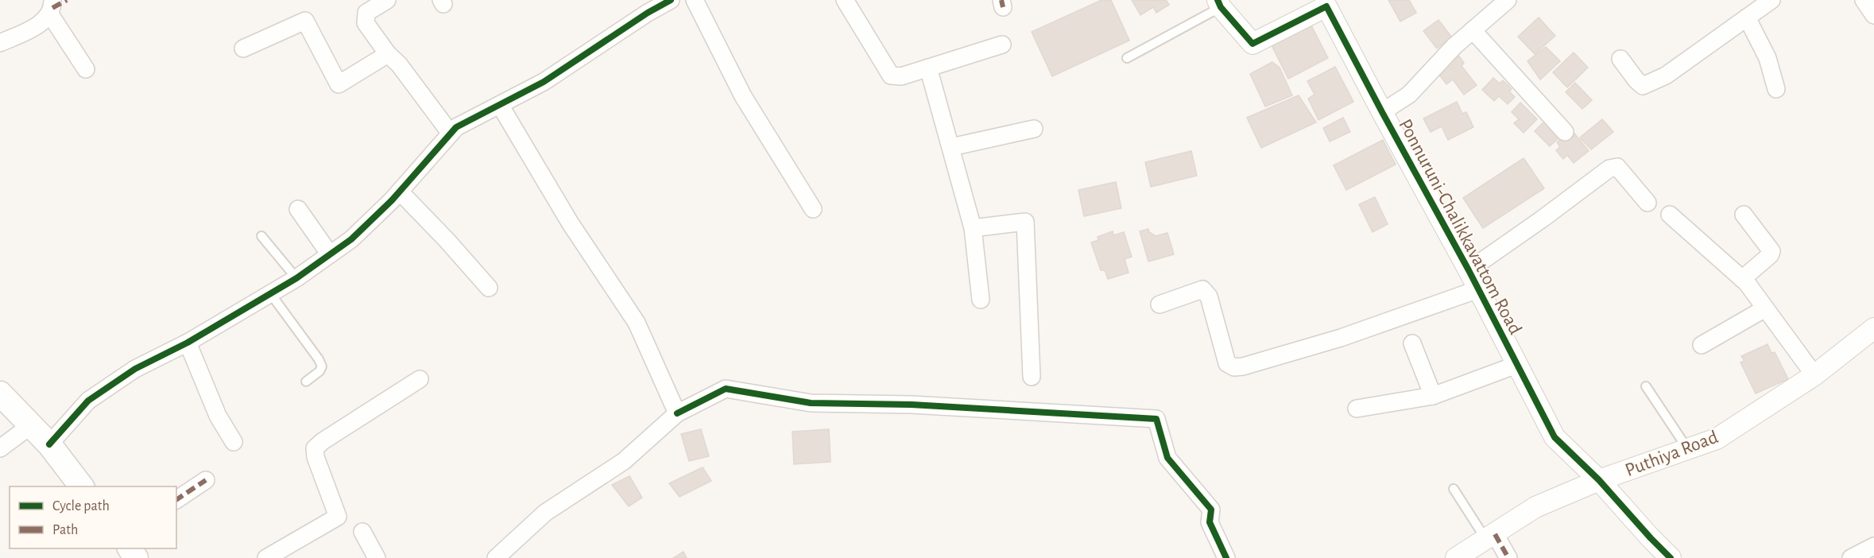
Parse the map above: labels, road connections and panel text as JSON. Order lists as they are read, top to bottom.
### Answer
{
  "streets": {
    "street": ["Ponnuruni-Chalikkavattom Road", "Puthiya Road"]
  },
  "crossings": [
    ["Ponnuruni-Chalikkavattom Road", "Puthiya Road"]
  ],
  "legend": ["Cycle path", "Path"]
}
